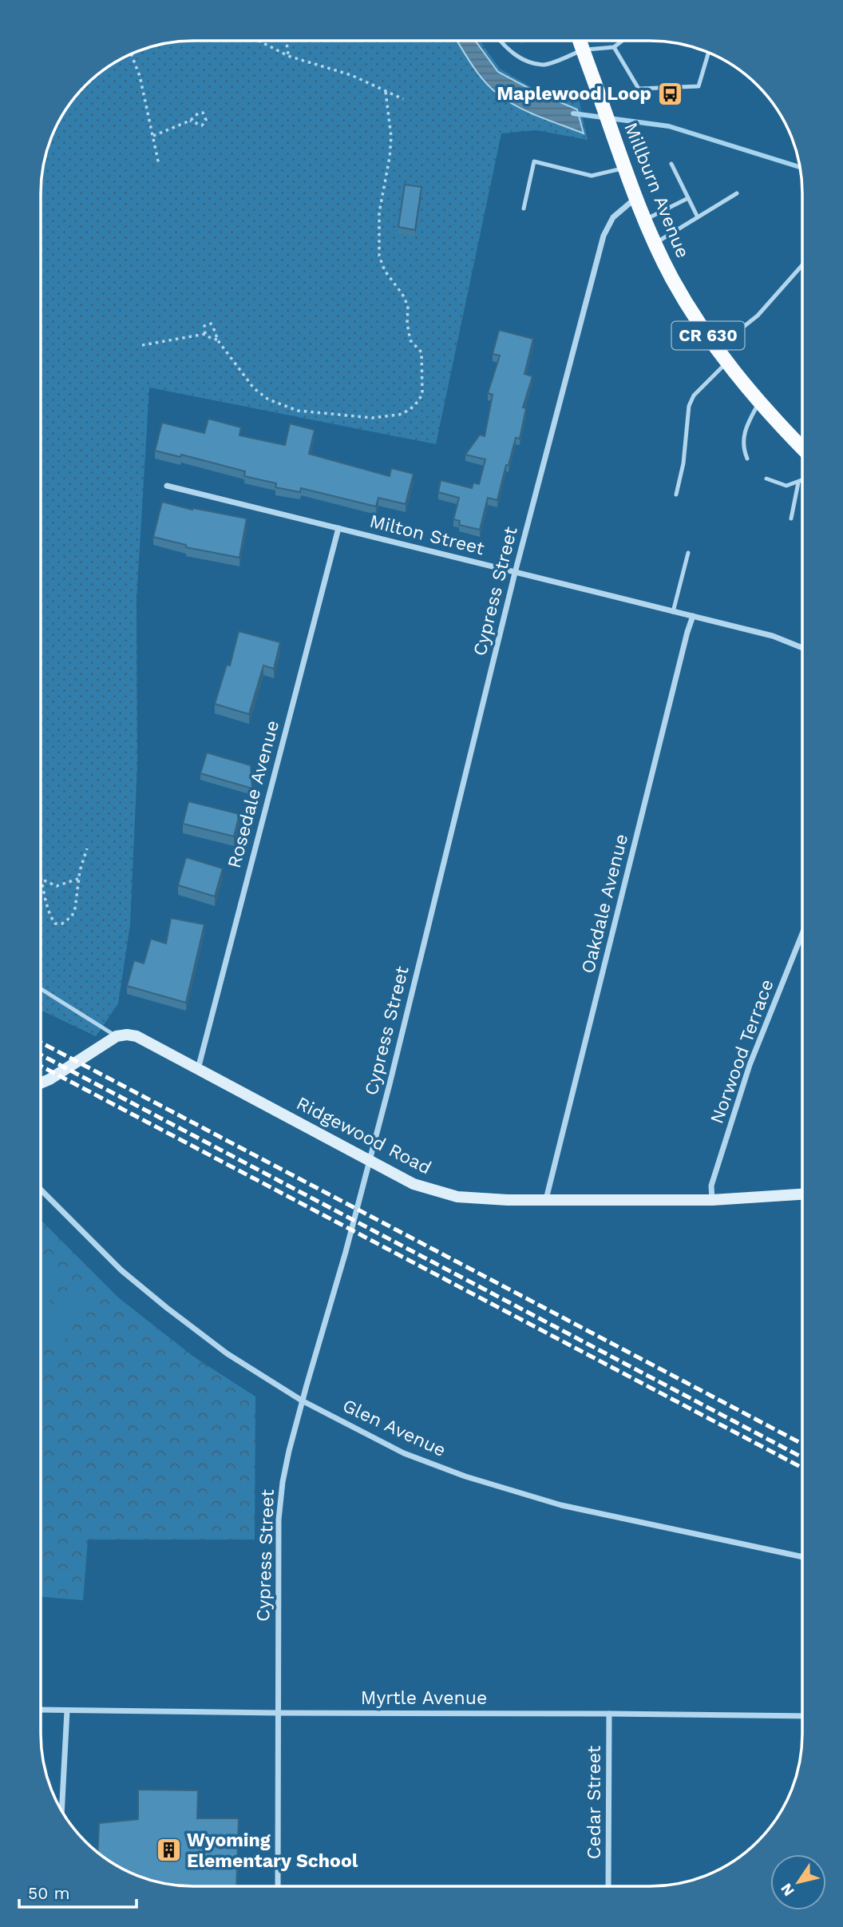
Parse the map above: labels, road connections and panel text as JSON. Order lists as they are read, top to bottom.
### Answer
{
  "streets": {
    "main road": ["Millburn Avenue", "CR 630"],
    "street": [
      "Milton Street",
      "Cypress Street",
      "Rosedale Avenue",
      "Oakdale Avenue",
      "Norwood Terrace",
      "Ridgewood Road",
      "Glen Avenue",
      "Myrtle Avenue",
      "Cedar Street"
    ]
  },
  "crossings": [
    ["Millburn Avenue", "Cypress Street"],
    ["Milton Street", "Cypress Street"],
    ["Milton Street", "Rosedale Avenue"],
    ["Milton Street", "Oakdale Avenue"],
    ["Cypress Street", "Ridgewood Road"],
    ["Cypress Street", "Glen Avenue"],
    ["Cypress Street", "Myrtle Avenue"],
    ["Rosedale Avenue", "Ridgewood Road"],
    ["Oakdale Avenue", "Ridgewood Road"],
    ["Norwood Terrace", "Ridgewood Road"],
    ["Myrtle Avenue", "Cedar Street"]
  ],
  "places": {
    "bus stop": ["Maplewood Loop"],
    "building": ["Wyoming Elementary School"]
  },
  "scale_bar": "50 m",
  "north": "bottom left"
}
